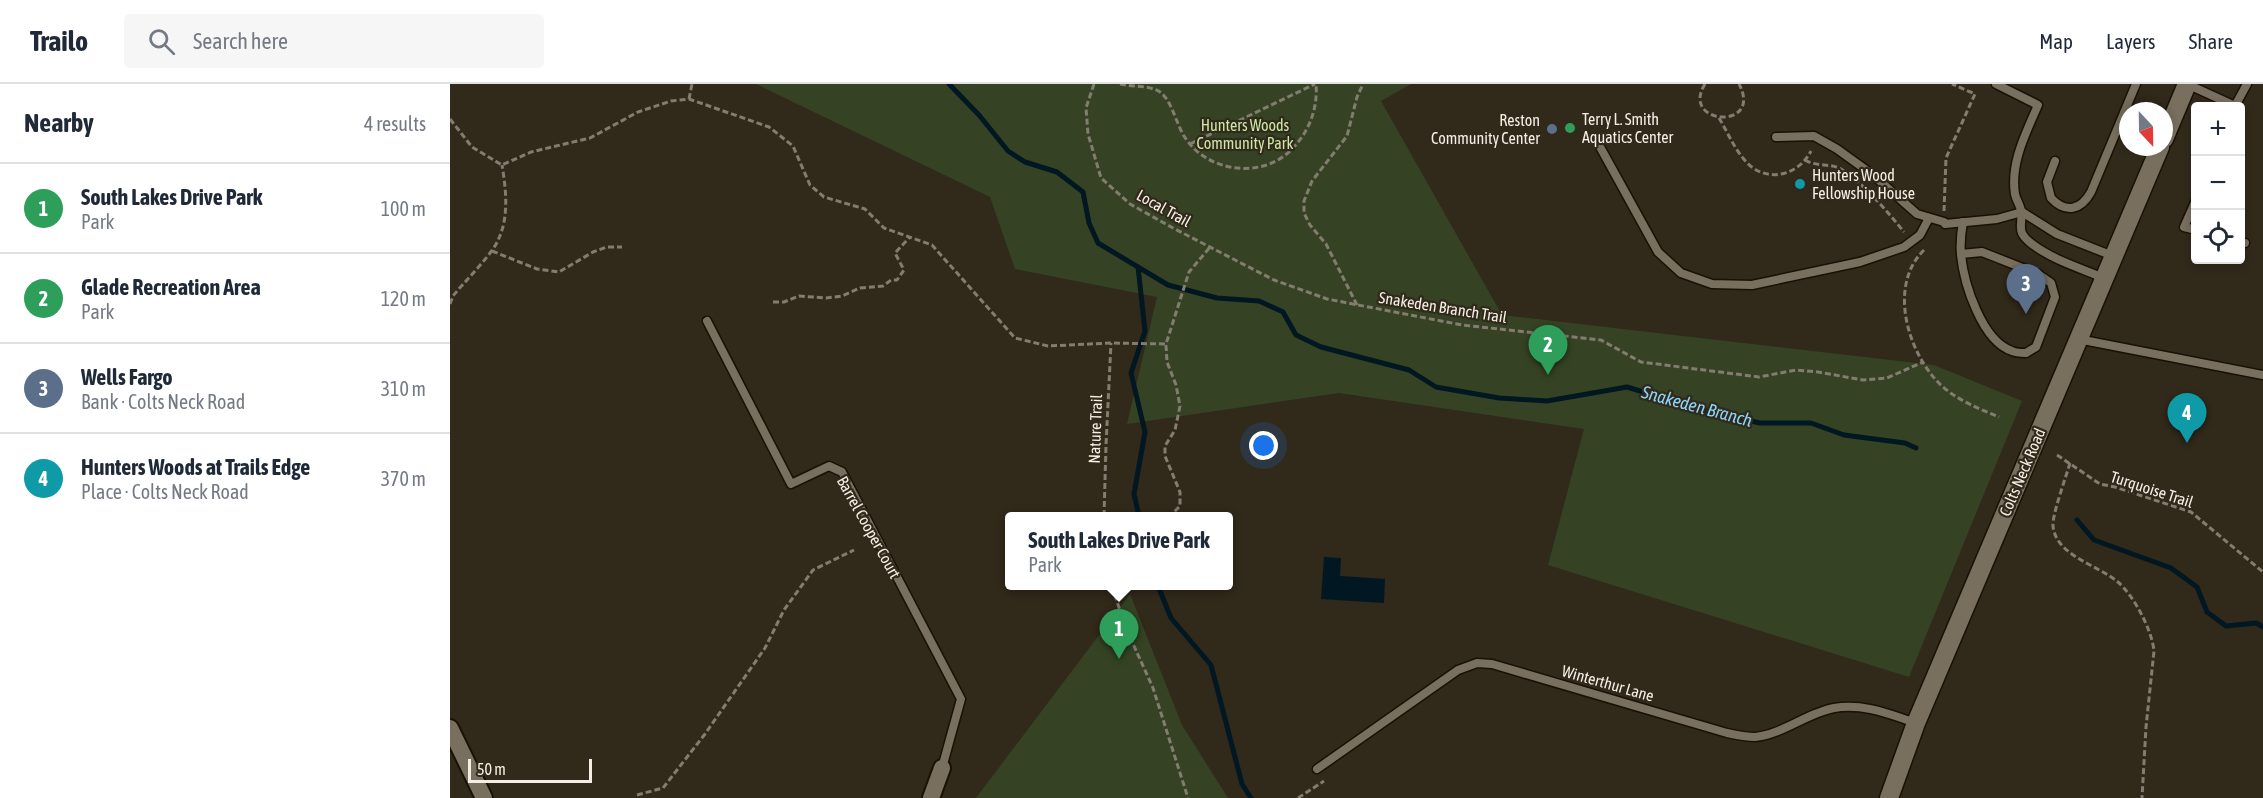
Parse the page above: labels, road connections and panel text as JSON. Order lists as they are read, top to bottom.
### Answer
{
  "streets": {
    "street": ["Colts Neck Road", "Barrel Cooper Court"],
    "lane": ["Winterthur Lane"],
    "path": [
      "Local Trail",
      "Snakeden Branch Trail",
      "Nature Trail",
      "Turquoise Trail"
    ]
  },
  "crossings": [
    ["Local Trail", "Snakeden Branch Trail"],
    ["Colts Neck Road", "Winterthur Lane"]
  ],
  "water": ["Snakeden Branch"],
  "parks": ["Hunters Woods Community Park"],
  "places": ["Terry L. Smith Aquatics Center", "Reston Community Center", "Hunters Wood Fellowship House"],
  "scale_bar": "50 m",
  "north": "bottom",
  "page": {
    "header": "Trailo",
    "search": "Search here",
    "nav": ["Map", "Layers", "Share"],
    "heading": ["Nearby", "4 results"],
    "map_buttons": ["+", "−"],
    "list": [
      {
        "mark": "1",
        "name": "South Lakes Drive Park",
        "note": "Park",
        "value": "100 m"
      },
      {
        "mark": "2",
        "name": "Glade Recreation Area",
        "note": "Park",
        "value": "120 m"
      },
      {
        "mark": "3",
        "name": "Wells Fargo",
        "note": "Bank · Colts Neck Road",
        "value": "310 m"
      },
      {
        "mark": "4",
        "name": "Hunters Woods at Trails Edge",
        "note": "Place · Colts Neck Road",
        "value": "370 m"
      }
    ],
    "pins": [
      "3",
      "2",
      "4",
      "1"
    ],
    "popup": ["South Lakes Drive Park", "Park"],
    "scale": "50 m"
  }
}
